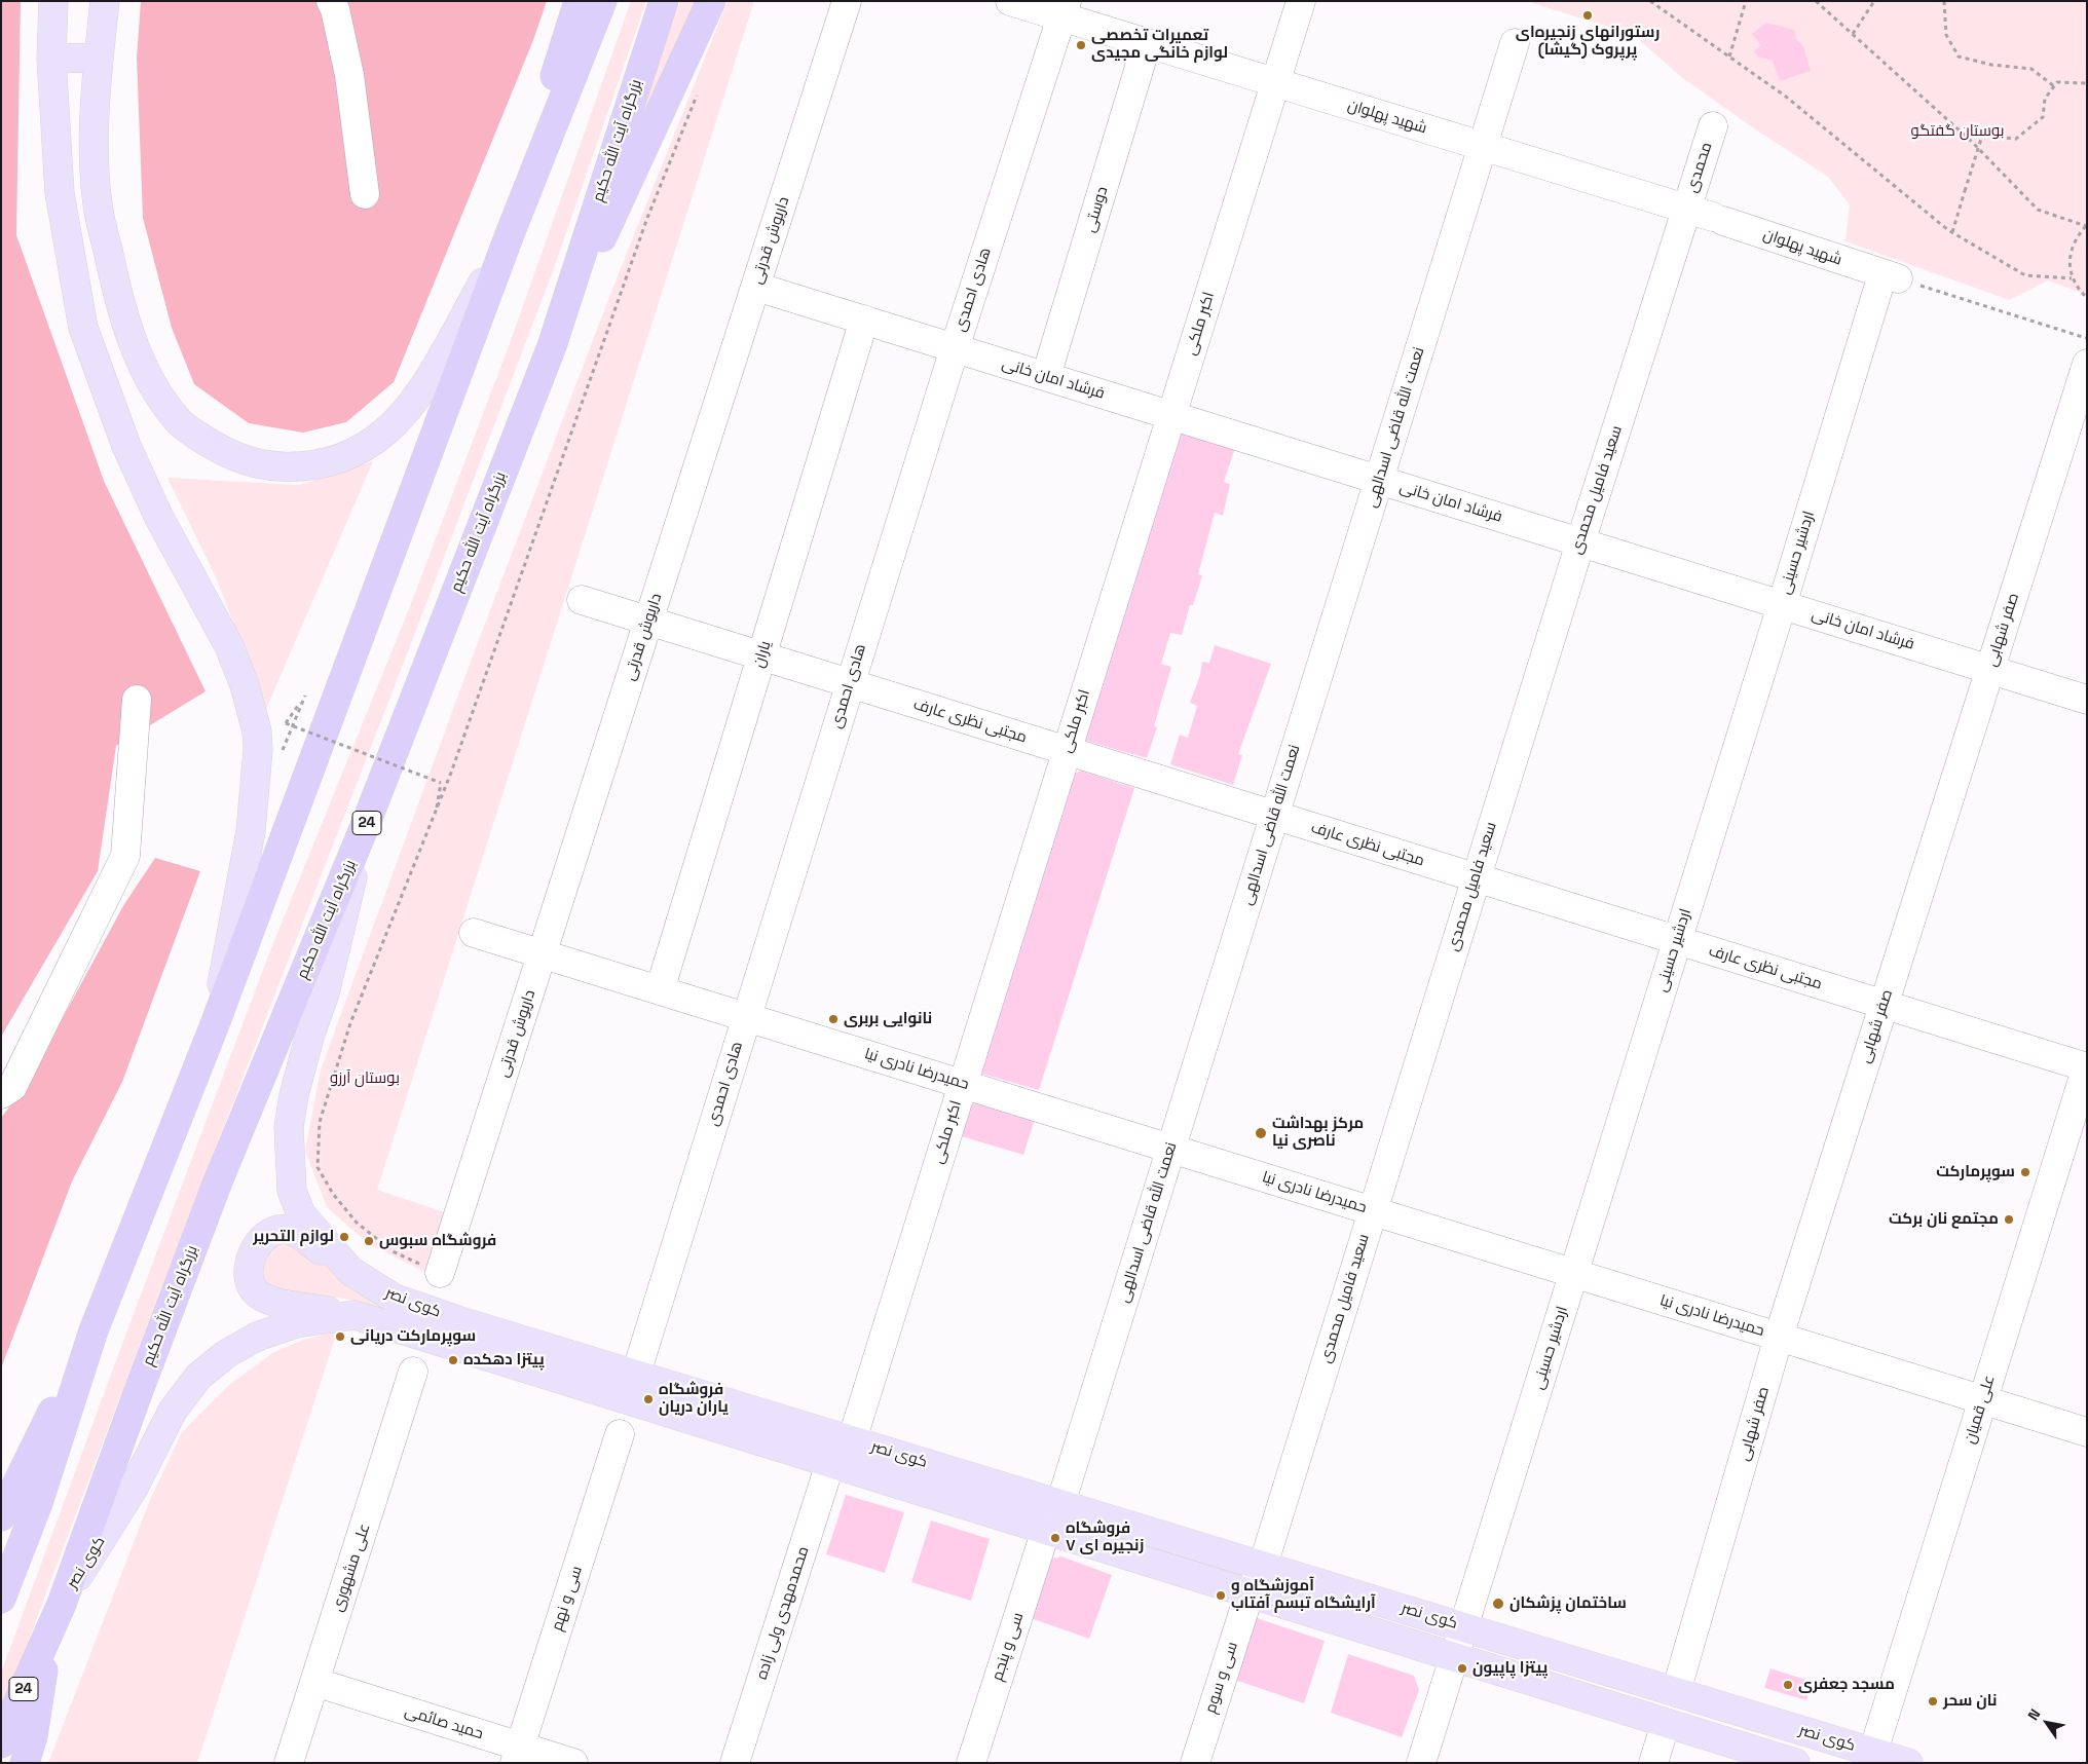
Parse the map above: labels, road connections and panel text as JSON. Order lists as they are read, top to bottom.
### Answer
{
  "streets": {
    "highway": ["بزرگراه آیت الله حکیم", "24"],
    "main road": ["کوی نصر"],
    "street": [
      "شهید پهلوان",
      "محمدی",
      "دوستی",
      "داریوش قدرتی",
      "هادی احمدی",
      "اکبر ملکی",
      "فرشاد امان خانی",
      "نعمت الله قاضی اسدالهی",
      "سعید فامیل محمدی",
      "اردشیر حسینی",
      "صفر شهابی",
      "یاران",
      "مجتبی نظری عارف",
      "حمیدرضا نادری نیا",
      "علی قمیان",
      "علی مشهوری",
      "سی و نهم",
      "محمدمهدی ولی زاده",
      "سی و پنجم",
      "سی و سوم",
      "حمید صائمی"
    ]
  },
  "crossings": [
    ["شهید پهلوان", "محمدی"],
    ["شهید پهلوان", "دوستی"],
    ["شهید پهلوان", "هادی احمدی"],
    ["شهید پهلوان", "اکبر ملکی"],
    ["شهید پهلوان", "نعمت الله قاضی اسدالهی"],
    ["شهید پهلوان", "سعید فامیل محمدی"],
    ["شهید پهلوان", "اردشیر حسینی"],
    ["بزرگراه آیت الله حکیم", "کوی نصر"],
    ["محمدی", "سعید فامیل محمدی"],
    ["دوستی", "فرشاد امان خانی"],
    ["داریوش قدرتی", "فرشاد امان خانی"],
    ["داریوش قدرتی", "مجتبی نظری عارف"],
    ["داریوش قدرتی", "حمیدرضا نادری نیا"],
    ["هادی احمدی", "فرشاد امان خانی"],
    ["هادی احمدی", "مجتبی نظری عارف"],
    ["هادی احمدی", "حمیدرضا نادری نیا"],
    ["هادی احمدی", "کوی نصر"],
    ["اکبر ملکی", "فرشاد امان خانی"],
    ["اکبر ملکی", "مجتبی نظری عارف"],
    ["اکبر ملکی", "حمیدرضا نادری نیا"],
    ["اکبر ملکی", "کوی نصر"],
    ["فرشاد امان خانی", "نعمت الله قاضی اسدالهی"],
    ["فرشاد امان خانی", "سعید فامیل محمدی"],
    ["فرشاد امان خانی", "اردشیر حسینی"],
    ["فرشاد امان خانی", "صفر شهابی"],
    ["فرشاد امان خانی", "یاران"],
    ["نعمت الله قاضی اسدالهی", "مجتبی نظری عارف"],
    ["نعمت الله قاضی اسدالهی", "حمیدرضا نادری نیا"],
    ["نعمت الله قاضی اسدالهی", "کوی نصر"],
    ["سعید فامیل محمدی", "مجتبی نظری عارف"],
    ["سعید فامیل محمدی", "حمیدرضا نادری نیا"],
    ["سعید فامیل محمدی", "کوی نصر"],
    ["سعید فامیل محمدی", "سی و سوم"],
    ["اردشیر حسینی", "مجتبی نظری عارف"],
    ["اردشیر حسینی", "حمیدرضا نادری نیا"],
    ["اردشیر حسینی", "کوی نصر"],
    ["صفر شهابی", "مجتبی نظری عارف"],
    ["صفر شهابی", "حمیدرضا نادری نیا"],
    ["صفر شهابی", "کوی نصر"],
    ["یاران", "مجتبی نظری عارف"],
    ["یاران", "حمیدرضا نادری نیا"],
    ["مجتبی نظری عارف", "علی قمیان"],
    ["حمیدرضا نادری نیا", "علی قمیان"],
    ["کوی نصر", "علی قمیان"],
    ["کوی نصر", "محمدمهدی ولی زاده"],
    ["کوی نصر", "سی و پنجم"],
    ["کوی نصر", "سی و سوم"],
    ["علی مشهوری", "حمید صائمی"],
    ["سی و نهم", "حمید صائمی"]
  ],
  "parks": ["بوستان گفتگو", "بوستان آرزو"],
  "places": [
    "رستورانهای زنجیره‌ای پرپروک (گیشا)",
    "تعمیرات تخصصی لوازم خانگی مجیدی",
    "نانوایی بربری",
    "مرکز بهداشت ناصری نیا",
    "سوپرمارکت",
    "مجتمع نان برکت",
    "لوازم التحریر",
    "فروشگاه سبوس",
    "سوپرمارکت دریانی",
    "پیتزا دهکده",
    "فروشگاه یاران دریان",
    "فروشگاه زنجیره ای ۷",
    "آموزشگاه و آرایشگاه تبسم آفتاب",
    "ساختمان پزشکان",
    "پیتزا پاپیون",
    "مسجد جعفری",
    "نان سحر"
  ],
  "north": "top left"
}
